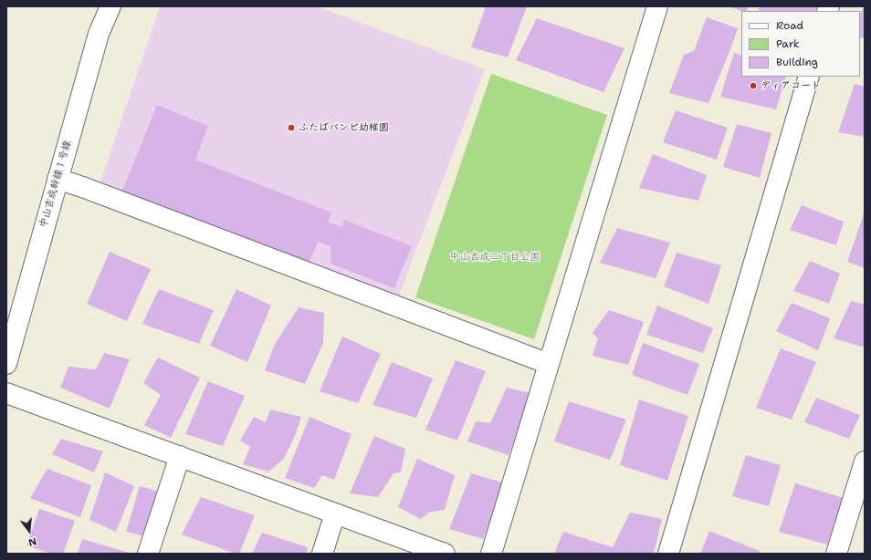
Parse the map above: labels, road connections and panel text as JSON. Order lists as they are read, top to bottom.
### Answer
{
  "streets": {
    "street": ["中山吉成幹線１号線"]
  },
  "parks": ["中山吉成二丁目公園"],
  "places": ["ディアコート", "ふたばバンビ幼稚園"],
  "legend": ["Road", "Park", "Building"],
  "north": "bottom"
}
